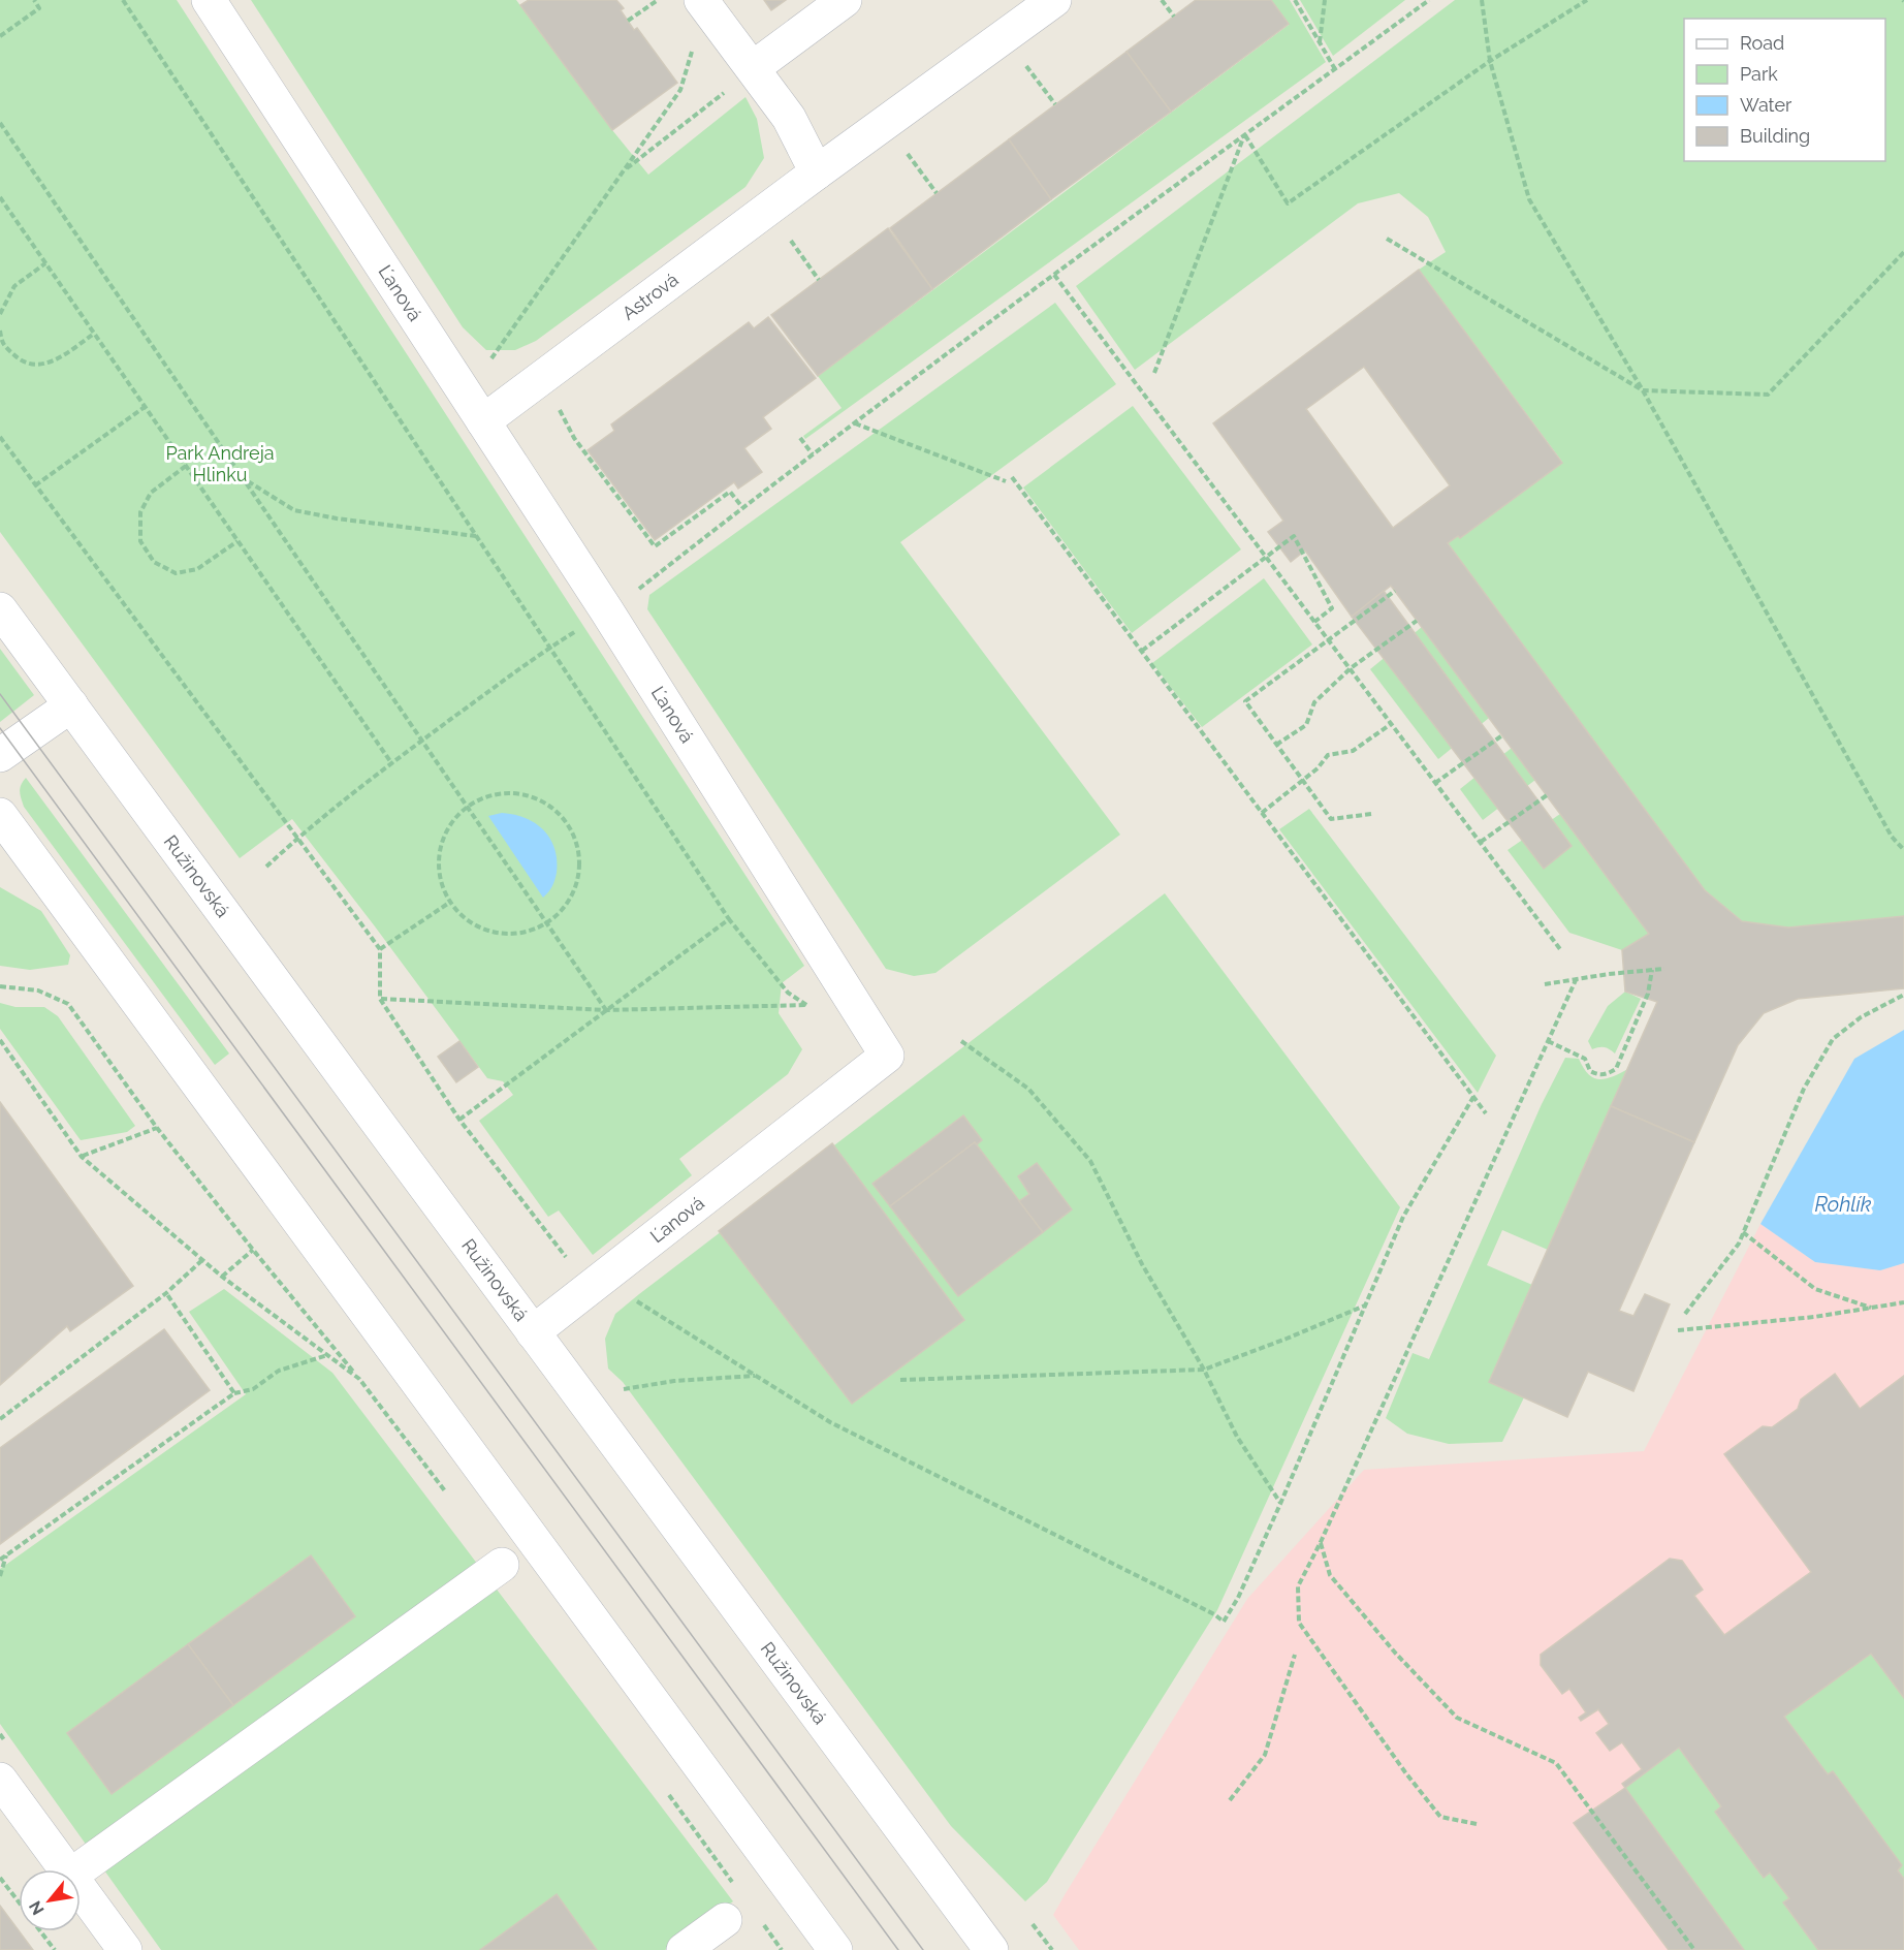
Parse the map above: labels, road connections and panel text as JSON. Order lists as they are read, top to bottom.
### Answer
{
  "streets": {
    "street": ["Ľanová", "Astrová", "Ružinovská"]
  },
  "crossings": [
    ["Ľanová", "Astrová"],
    ["Ľanová", "Ružinovská"]
  ],
  "water": ["Rohlík"],
  "parks": ["Park Andreja Hlinku"],
  "legend": [
    "Road",
    "Park",
    "Water",
    "Building"
  ],
  "north": "bottom left"
}
